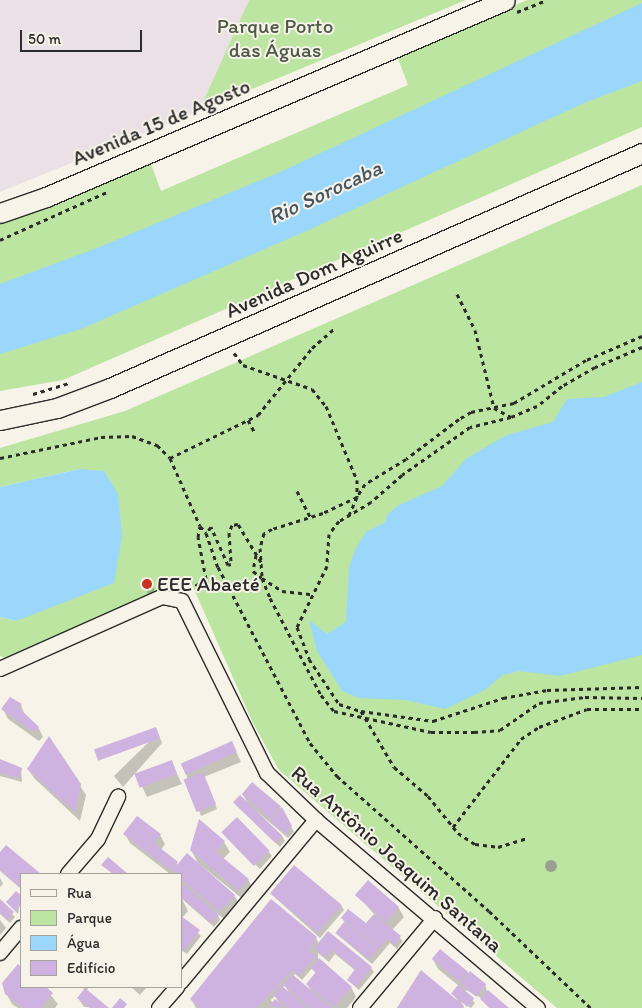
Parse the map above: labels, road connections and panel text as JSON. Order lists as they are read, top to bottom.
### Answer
{
  "streets": {
    "main road": ["Avenida 15 de Agosto", "Avenida Dom Aguirre"],
    "street": ["Rua Antônio Joaquim Santana"]
  },
  "water": ["Rio Sorocaba"],
  "parks": ["Parque Porto das Águas"],
  "places": ["EEE Abaeté"],
  "legend": [
    "Rua",
    "Parque",
    "Água",
    "Edifício"
  ],
  "scale_bar": "50 m"
}
